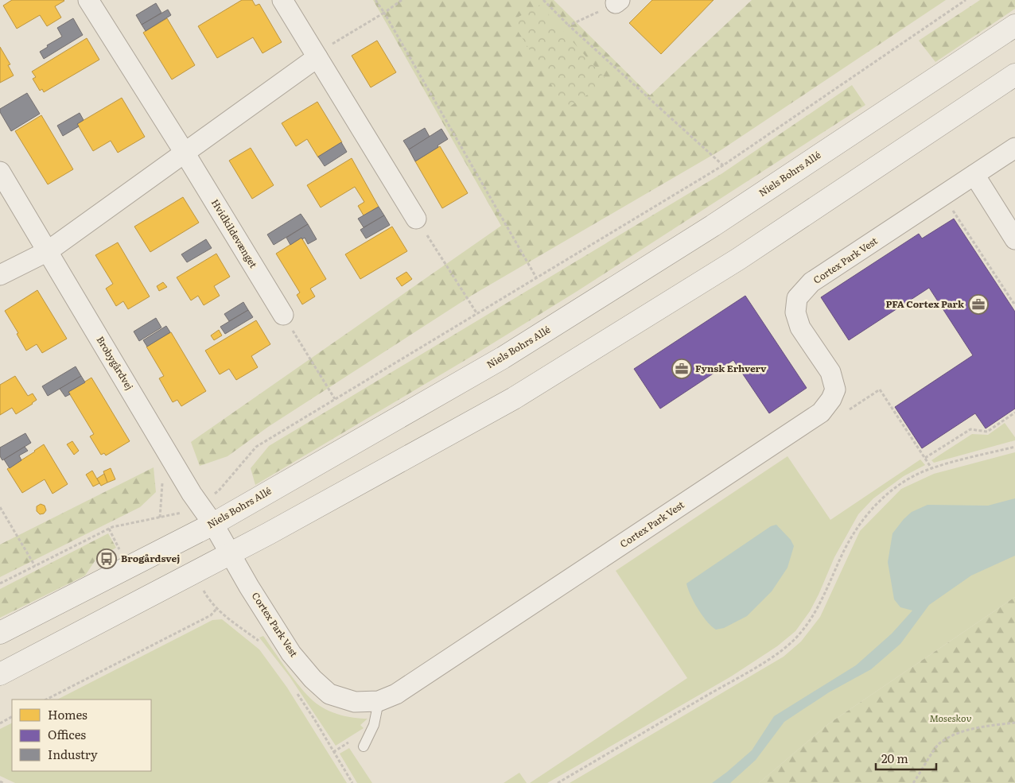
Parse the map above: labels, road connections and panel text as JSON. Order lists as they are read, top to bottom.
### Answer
{
  "streets": {
    "street": [
      "Niels Bohrs Allé",
      "Hvidkildevænget",
      "Cortex Park Vest",
      "Brobygårdvej"
    ]
  },
  "crossings": [
    ["Niels Bohrs Allé", "Brobygårdvej"],
    ["Cortex Park Vest", "Brobygårdvej"]
  ],
  "parks": ["Moseskov"],
  "places": {
    "office": ["PFA Cortex Park", "Fynsk Erhverv"],
    "bus stop": ["Brogårdsvej"]
  },
  "legend": ["Homes", "Offices", "Industry"],
  "scale_bar": "20 m"
}
